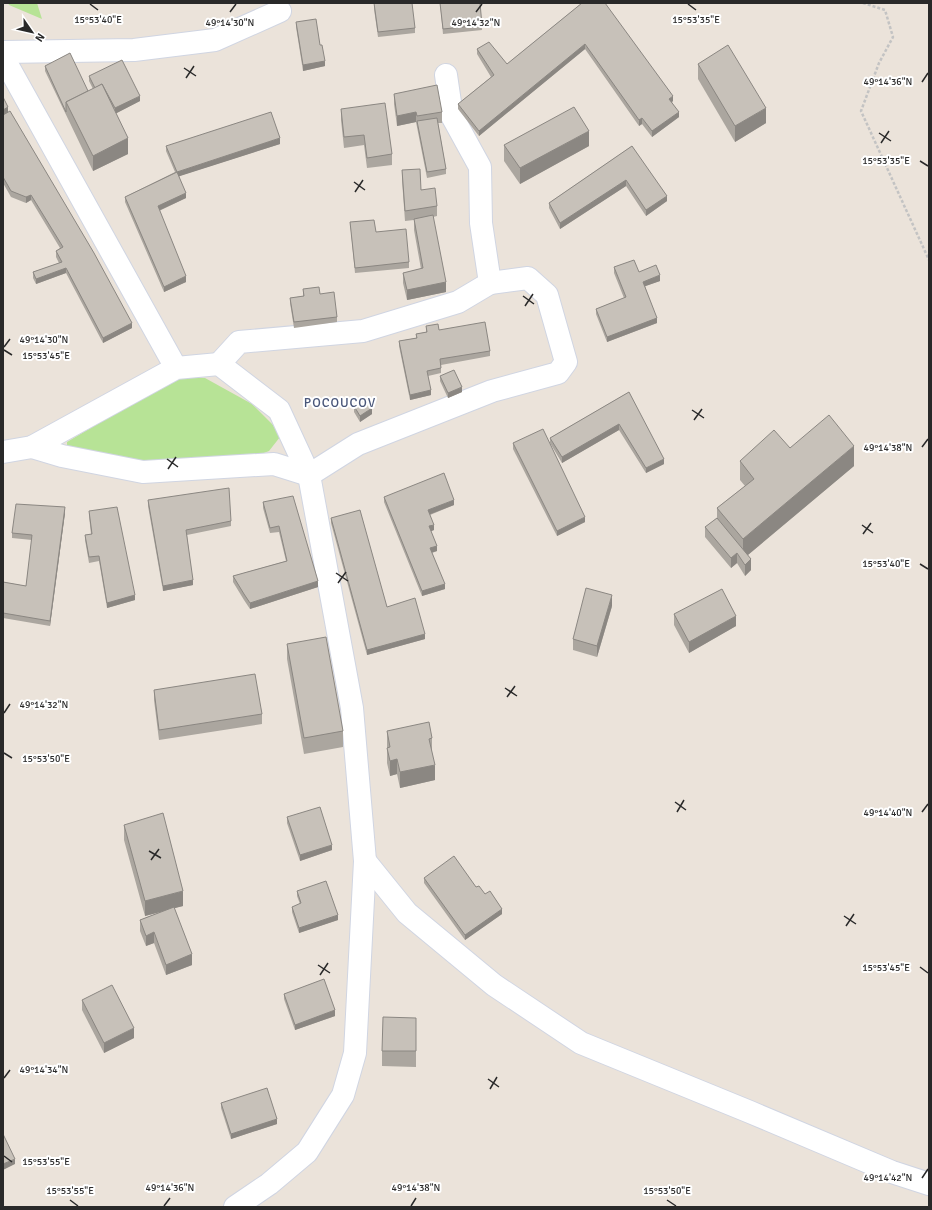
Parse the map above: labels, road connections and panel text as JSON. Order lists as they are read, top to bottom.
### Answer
{
  "districts": ["POCOUCOV"],
  "north": "bottom right",
  "coordinates": [
    "15°53'40\"E",
    "15°53'35\"E",
    "49°14'30\"N",
    "49°14'32\"N",
    "49°14'36\"N",
    "15°53'45\"E",
    "49°14'38\"N",
    "15°53'50\"E",
    "49°14'40\"N",
    "49°14'34\"N",
    "15°53'55\"E",
    "49°14'42\"N"
  ]
}
